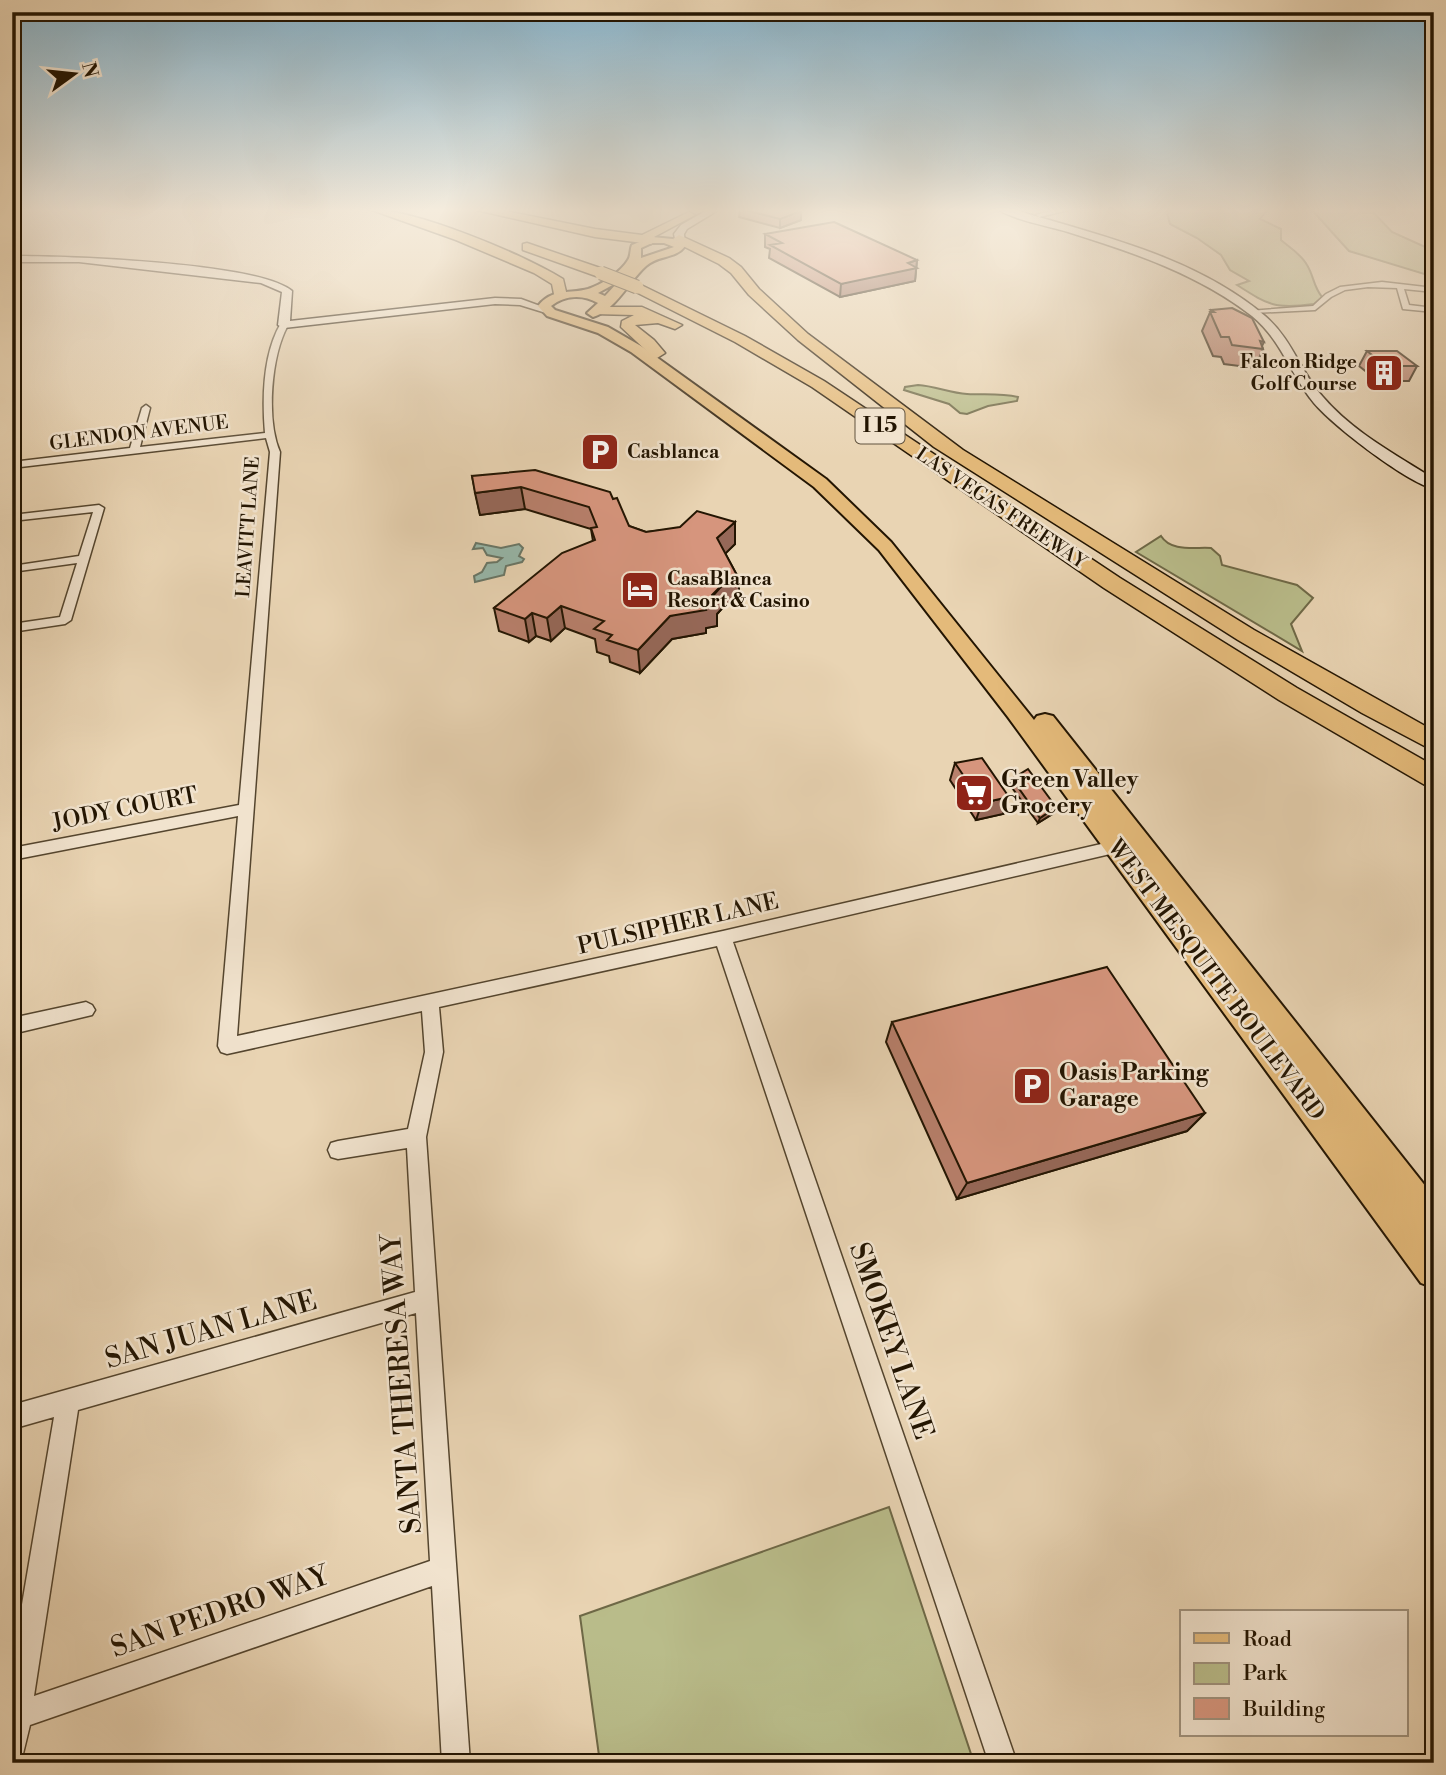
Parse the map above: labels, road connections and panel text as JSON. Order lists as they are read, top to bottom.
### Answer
{
  "streets": {
    "highway": ["I 15", "LAS VEGAS FREEWAY"],
    "main road": ["LEAVITT LANE", "WEST MESQUITE BOULEVARD"],
    "street": [
      "GLENDON AVENUE",
      "JODY COURT",
      "PULSIPHER LANE",
      "SAN JUAN LANE",
      "SMOKEY LANE",
      "SANTA THERESA WAY",
      "SAN PEDRO WAY"
    ]
  },
  "crossings": [
    ["GLENDON AVENUE", "LEAVITT LANE"],
    ["LEAVITT LANE", "JODY COURT"],
    ["LEAVITT LANE", "PULSIPHER LANE"],
    ["PULSIPHER LANE", "WEST MESQUITE BOULEVARD"],
    ["PULSIPHER LANE", "SMOKEY LANE"],
    ["PULSIPHER LANE", "SANTA THERESA WAY"],
    ["SAN JUAN LANE", "SANTA THERESA WAY"],
    ["SANTA THERESA WAY", "SAN PEDRO WAY"]
  ],
  "places": {
    "building": ["Falcon Ridge Golf Course"],
    "parking": ["Casblanca", "Oasis Parking Garage"],
    "hotel": ["CasaBlanca Resort & Casino"],
    "supermarket": ["Green Valley Grocery"]
  },
  "legend": ["Road", "Park", "Building"],
  "north": "right"
}
